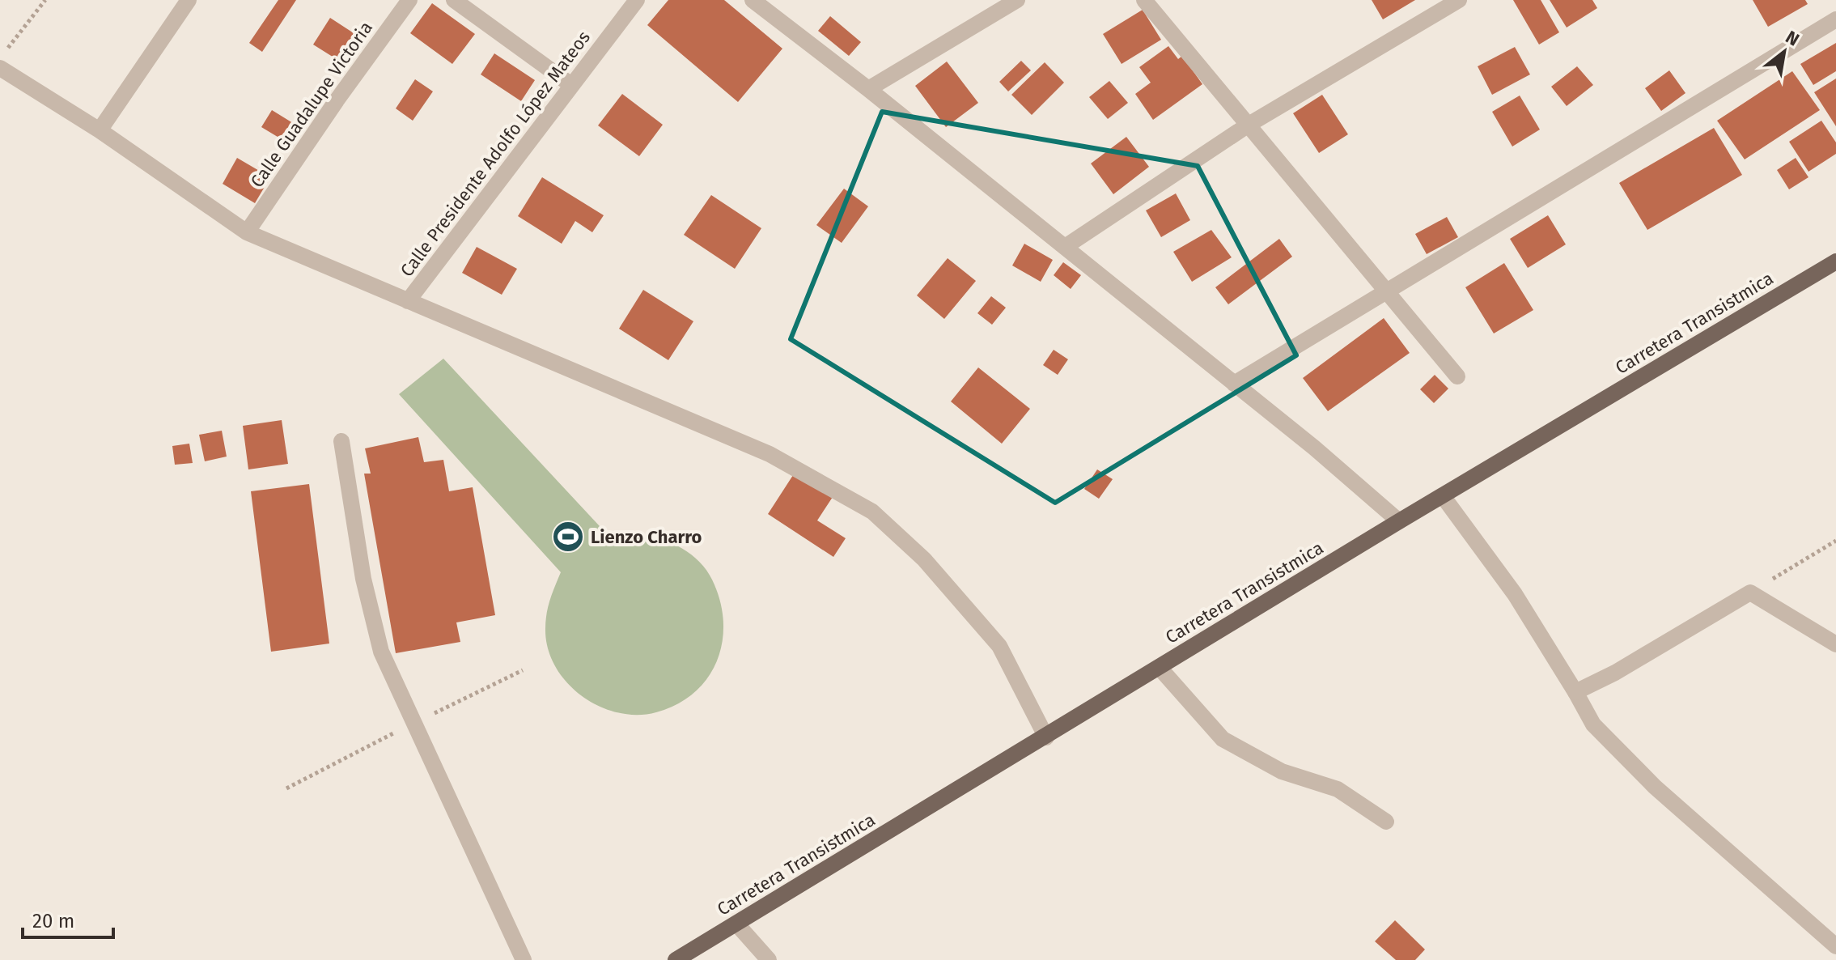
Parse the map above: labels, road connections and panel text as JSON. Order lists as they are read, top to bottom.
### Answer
{
  "streets": {
    "main road": ["Carretera Transistmica"],
    "street": ["Calle Guadalupe Victoria", "Calle Presidente Adolfo López Mateos"]
  },
  "places": {
    "sports": ["Lienzo Charro"]
  },
  "scale_bar": "20 m",
  "north": "top right"
}
